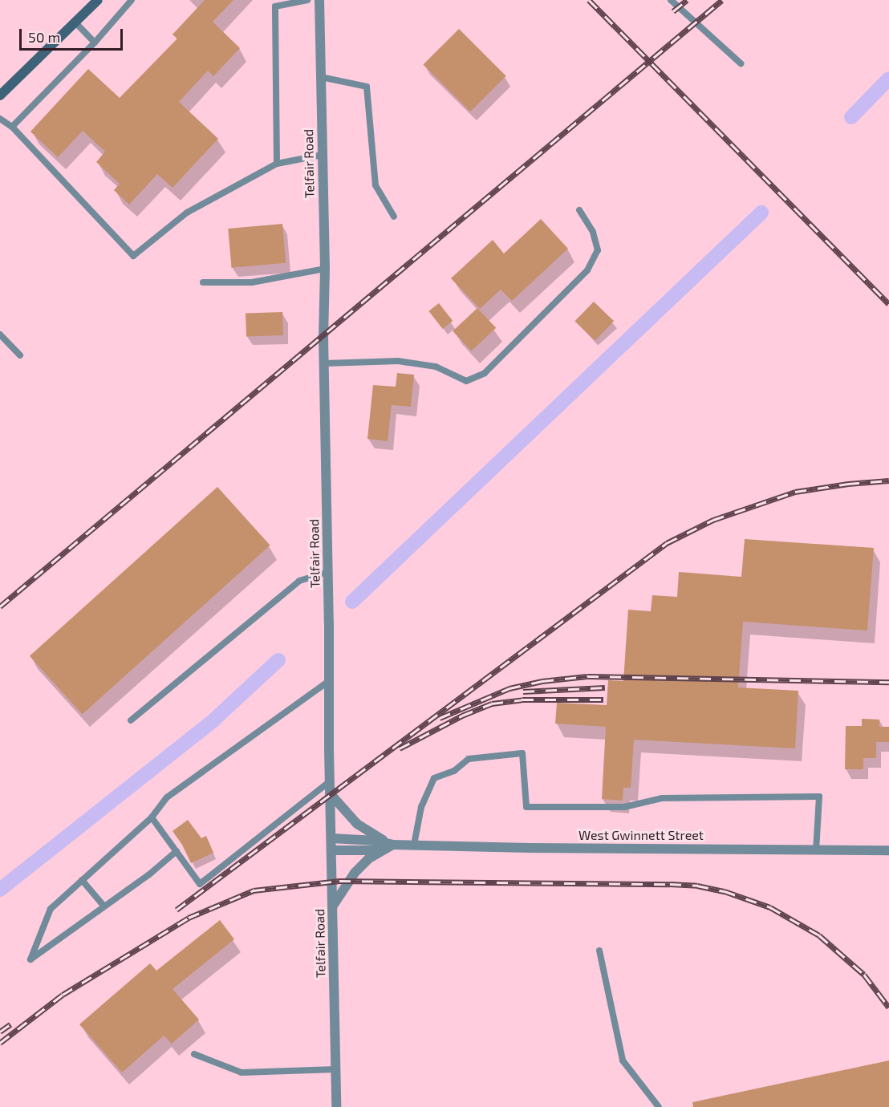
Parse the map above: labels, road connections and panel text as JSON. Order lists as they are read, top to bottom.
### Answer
{
  "streets": {
    "street": ["Telfair Road", "West Gwinnett Street"]
  },
  "crossings": [
    ["Telfair Road", "West Gwinnett Street"]
  ],
  "scale_bar": "50 m"
}
